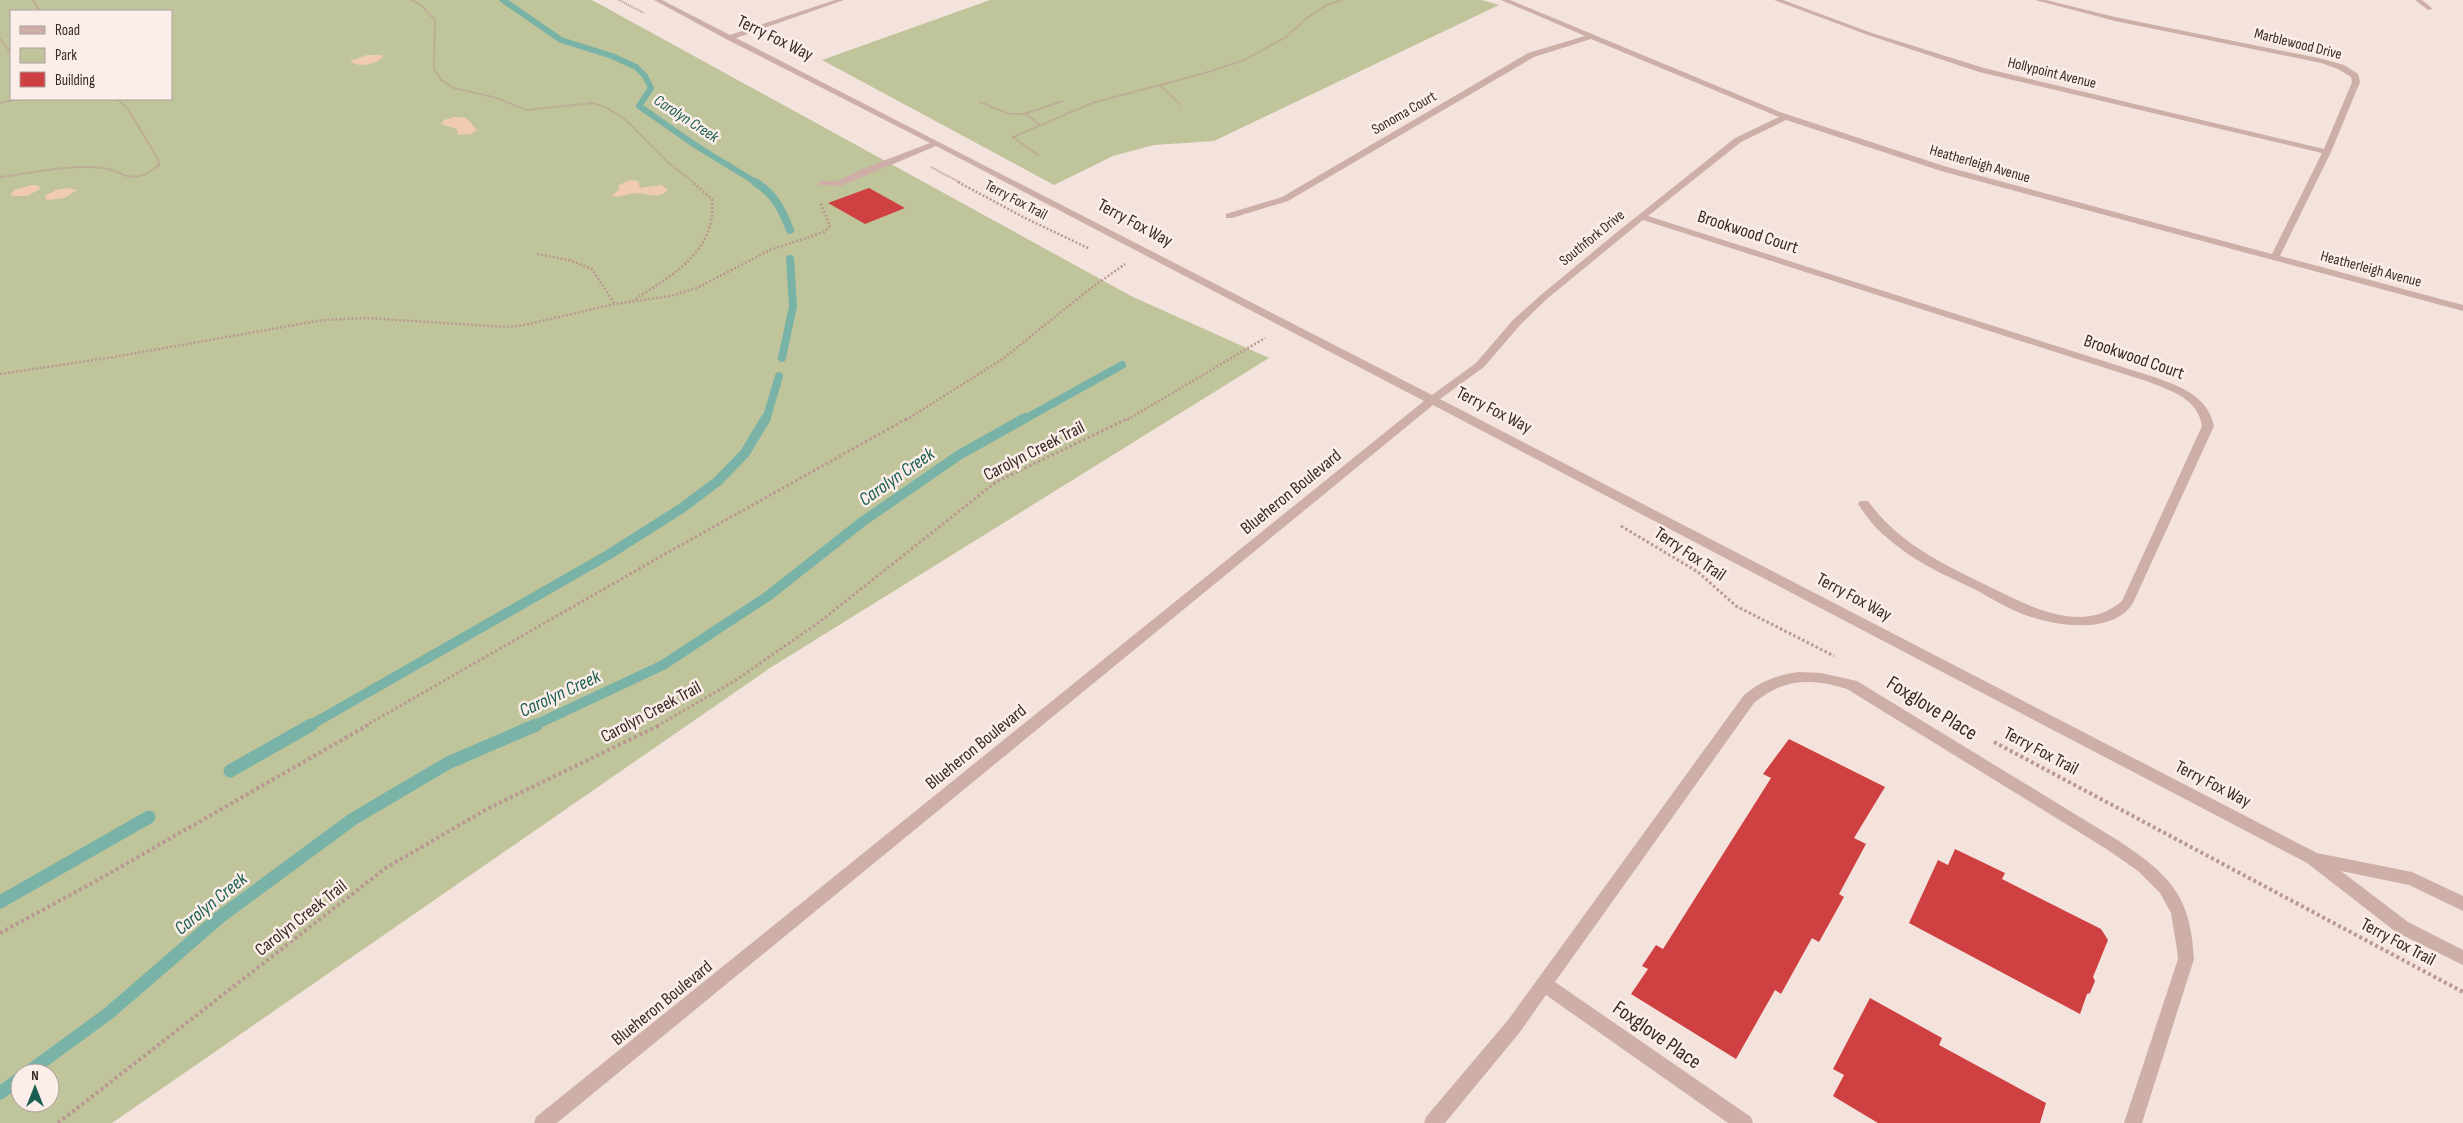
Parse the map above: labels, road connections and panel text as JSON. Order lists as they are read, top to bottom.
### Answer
{
  "streets": {
    "street": [
      "Terry Fox Way",
      "Marblewood Drive",
      "Hollypoint Avenue",
      "Sonoma Court",
      "Heatherleigh Avenue",
      "Brookwood Court",
      "Southfork Drive",
      "Blueheron Boulevard",
      "Foxglove Place"
    ],
    "path": ["Terry Fox Trail", "Carolyn Creek Trail"]
  },
  "crossings": [
    ["Terry Fox Way", "Southfork Drive"],
    ["Terry Fox Way", "Blueheron Boulevard"],
    ["Marblewood Drive", "Hollypoint Avenue"],
    ["Marblewood Drive", "Heatherleigh Avenue"],
    ["Sonoma Court", "Heatherleigh Avenue"],
    ["Heatherleigh Avenue", "Southfork Drive"],
    ["Brookwood Court", "Southfork Drive"],
    ["Southfork Drive", "Blueheron Boulevard"]
  ],
  "water": ["Carolyn Creek"],
  "legend": ["Road", "Park", "Building"],
  "north": "top"
}
